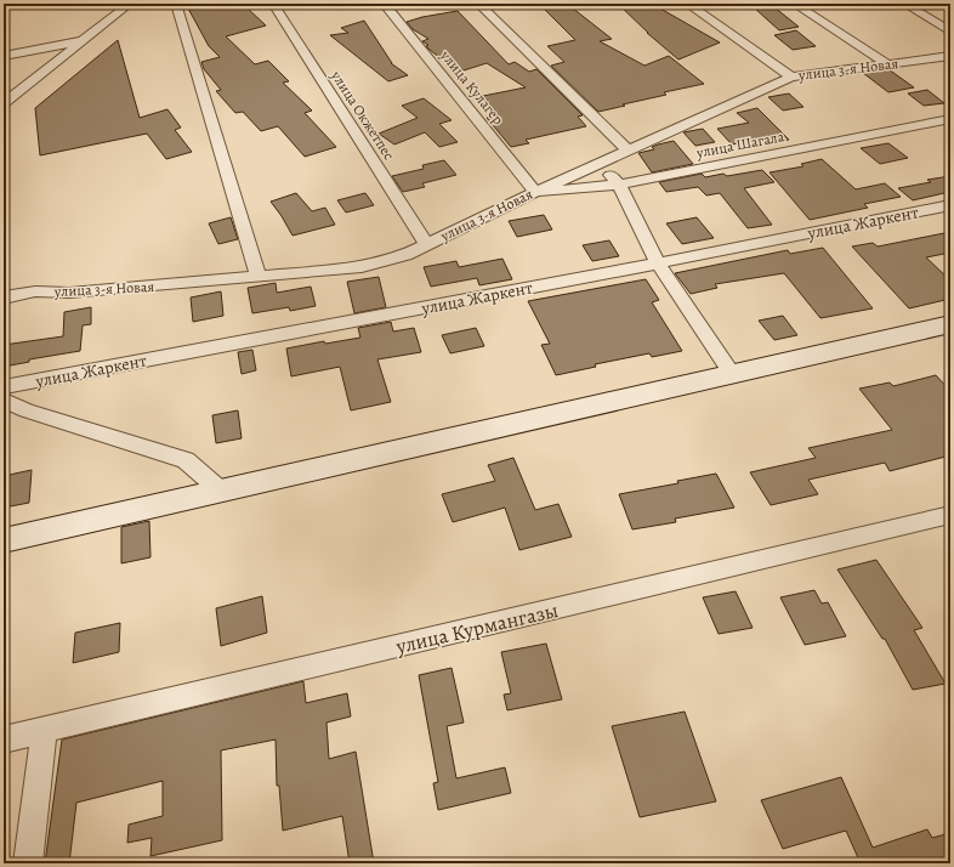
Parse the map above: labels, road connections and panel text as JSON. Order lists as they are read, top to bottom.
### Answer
{
  "streets": {
    "street": [
      "улица 3-я Новая",
      "улица Кулагер",
      "улица Окжетпес",
      "улица Шагала",
      "улица Жаркент",
      "улица Курмангазы"
    ]
  },
  "crossings": [
    ["улица 3-я Новая", "улица Кулагер"],
    ["улица 3-я Новая", "улица Окжетпес"],
    ["улица 3-я Новая", "улица Шагала"],
    ["улица Кулагер", "улица Шагала"]
  ]
}
